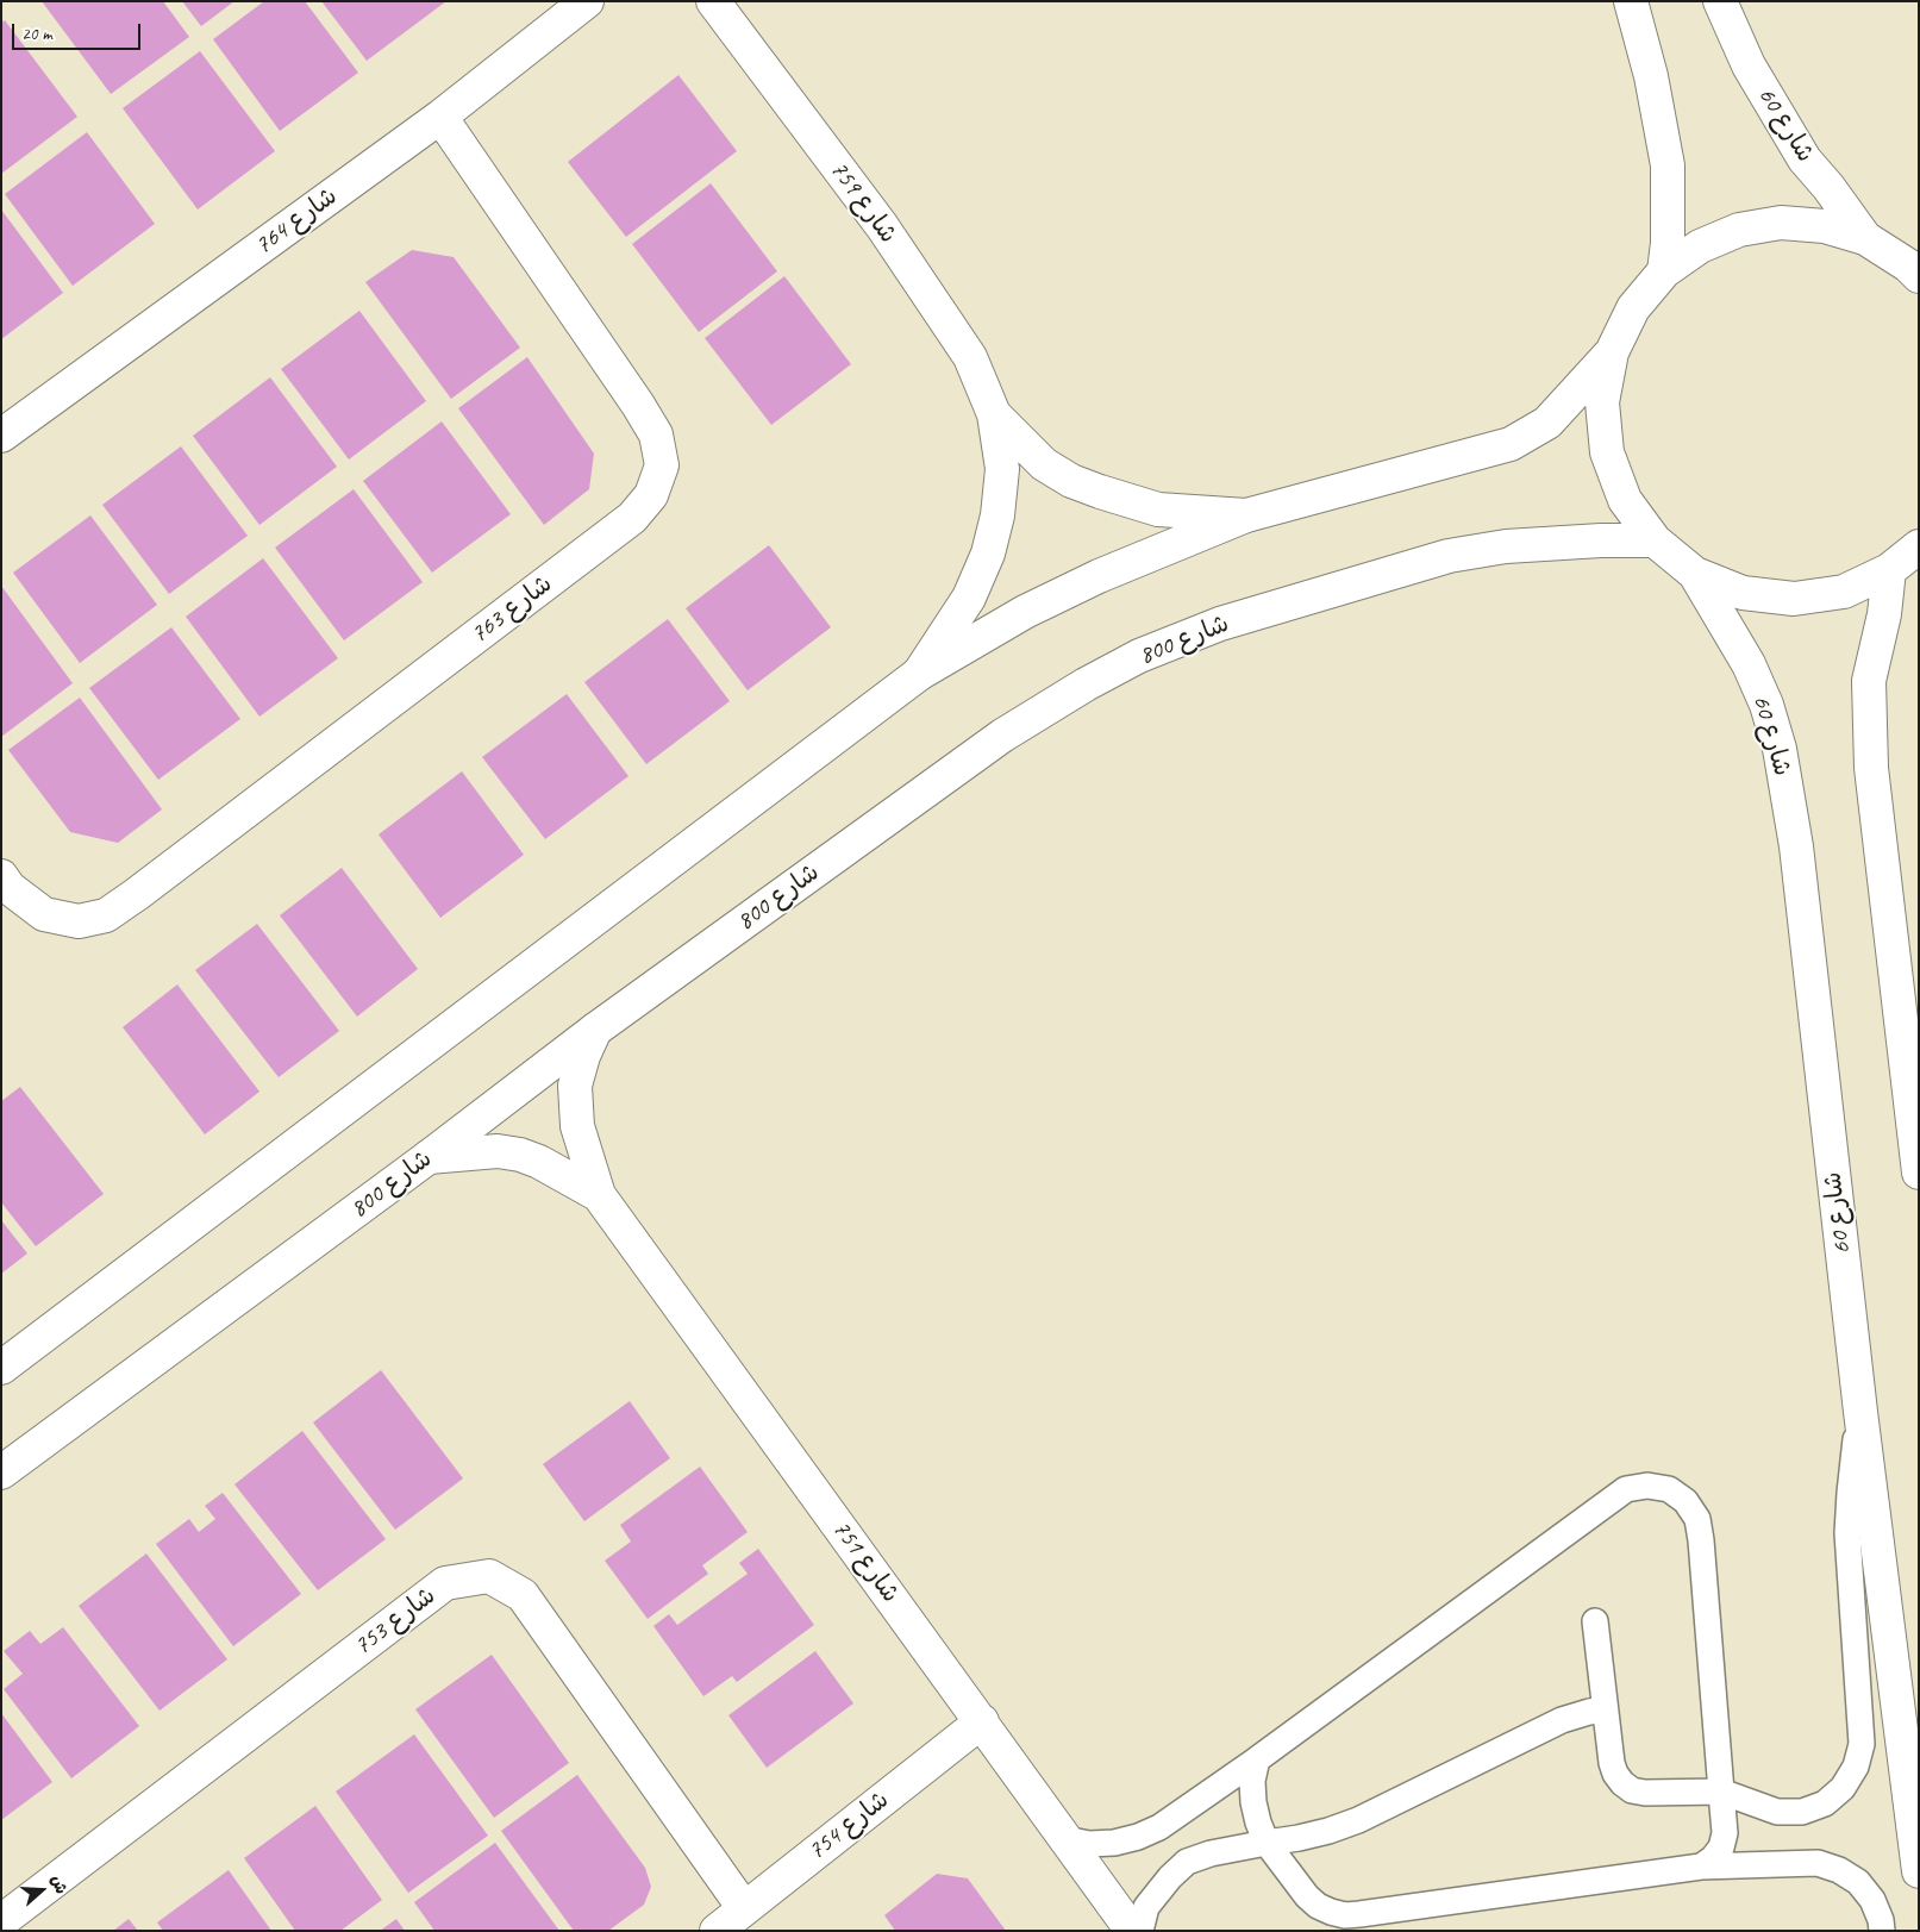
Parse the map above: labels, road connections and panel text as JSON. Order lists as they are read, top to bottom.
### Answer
{
  "streets": {
    "street": [
      "شارع 60",
      "شارع 759",
      "شارع 764",
      "شارع 763",
      "شارع 800",
      "شارع 751",
      "شارع 753",
      "شارع 754"
    ]
  },
  "crossings": [
    ["شارع 764", "شارع 763"],
    ["شارع 800", "شارع 751"],
    ["شارع 751", "شارع 754"],
    ["شارع 753", "شارع 754"]
  ],
  "scale_bar": "20 m",
  "north": "right"
}
